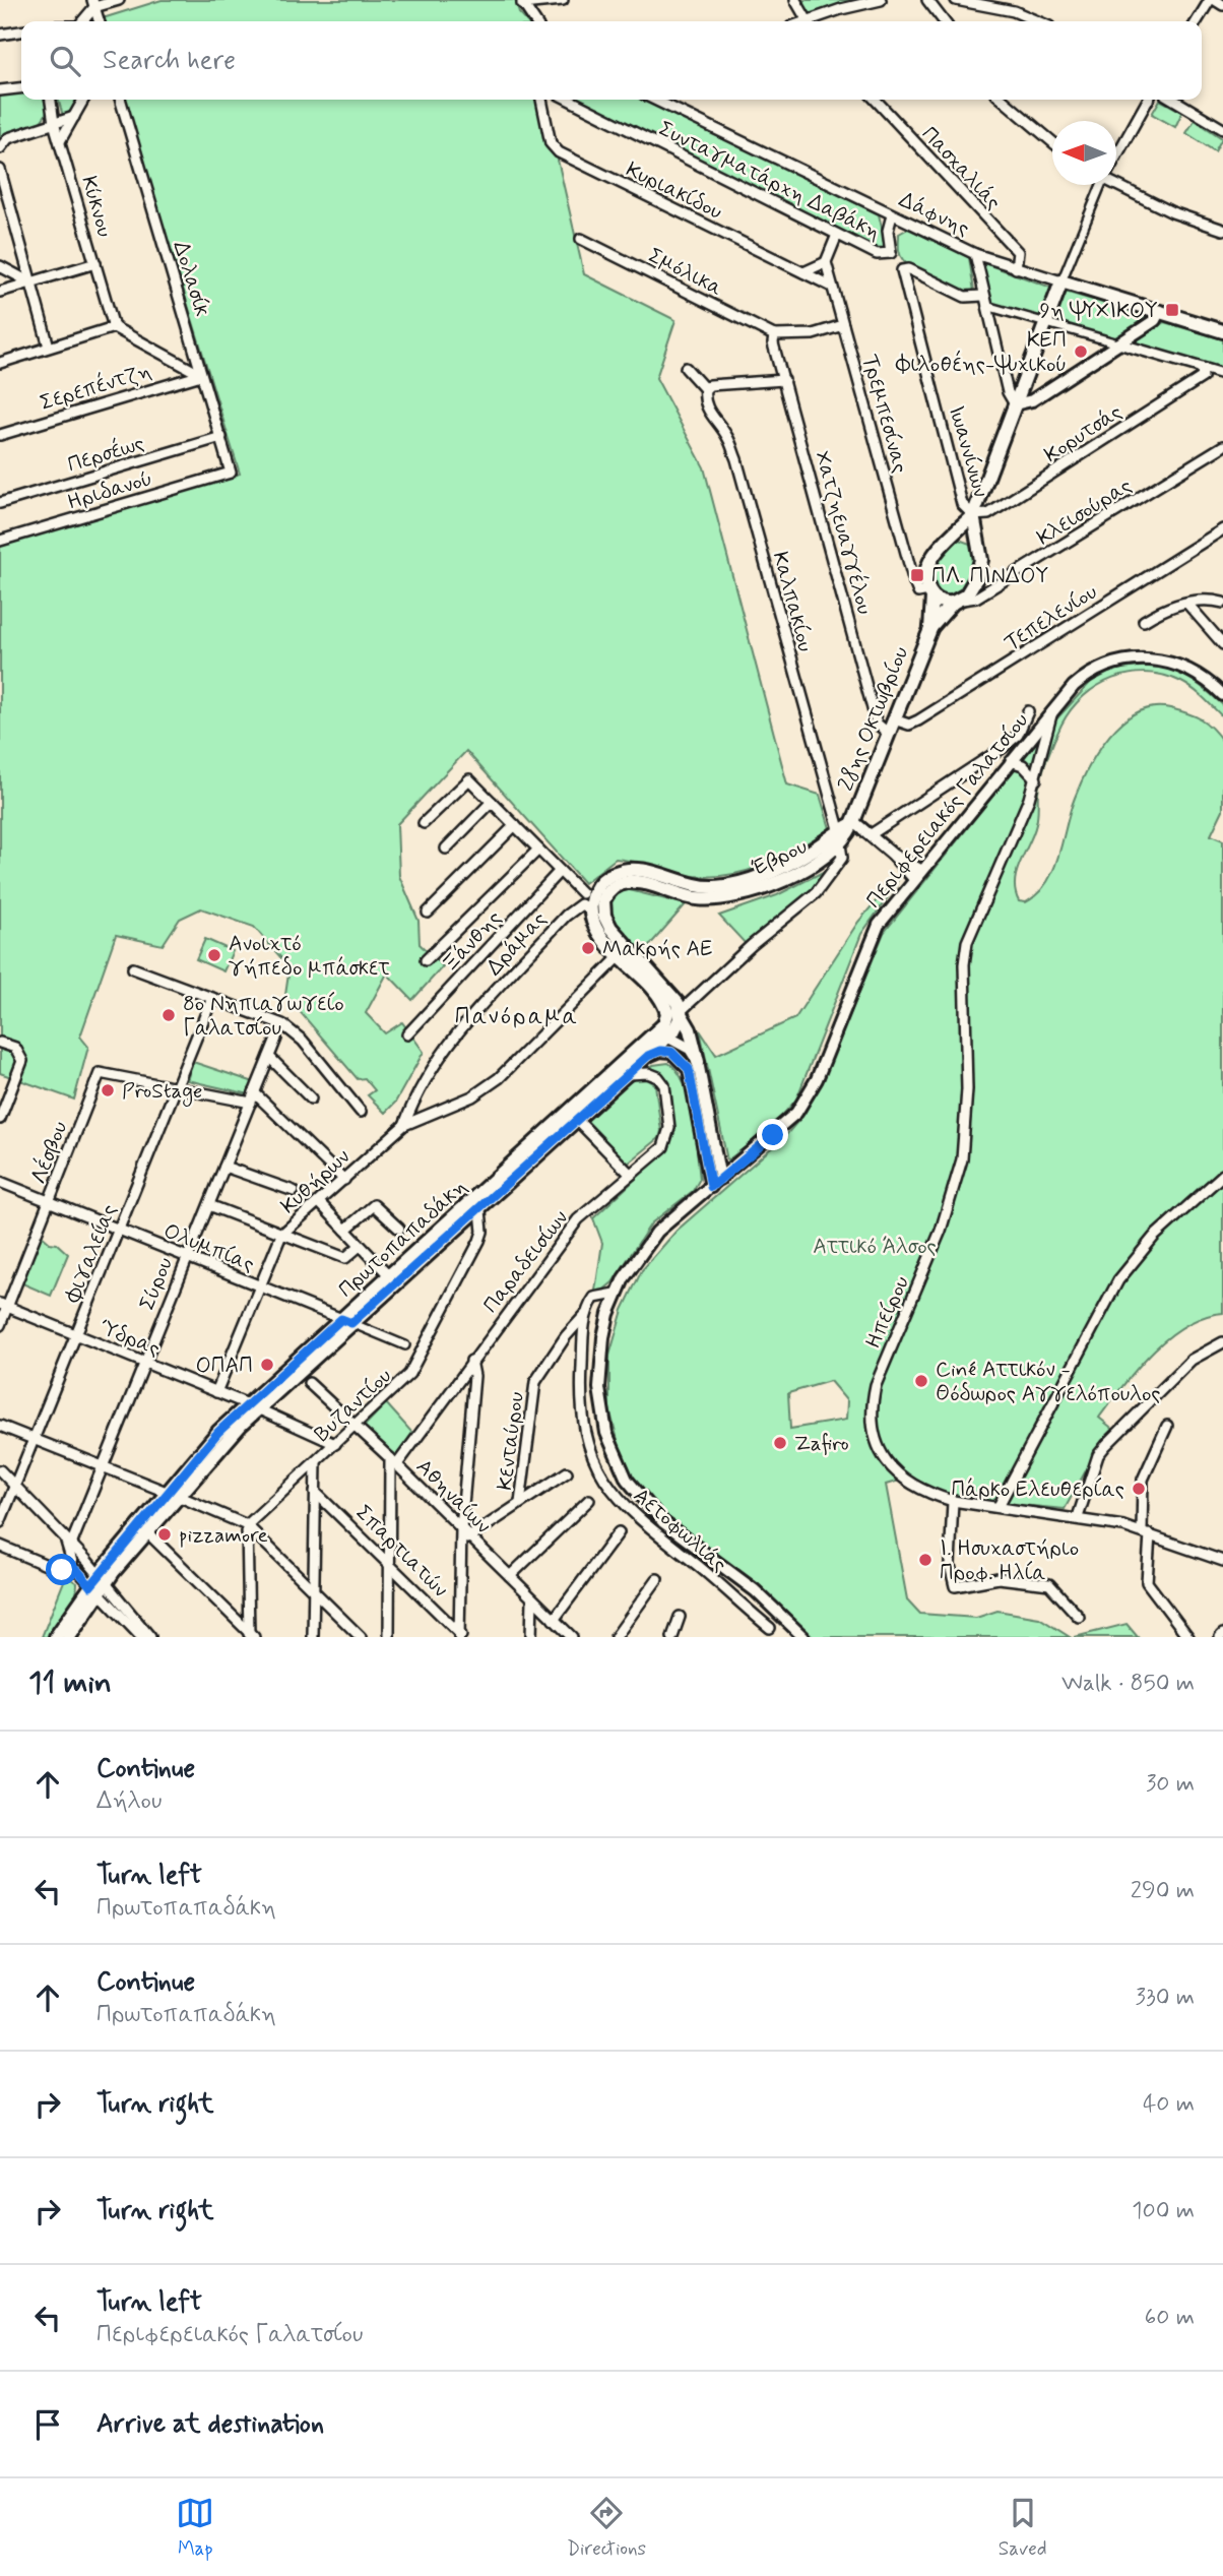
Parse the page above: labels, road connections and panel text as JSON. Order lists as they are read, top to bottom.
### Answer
{
  "streets": {
    "main road": [
      "Δάφνης",
      "28ης Οκτωβρίου",
      "Έβρου",
      "Πρωτοπαπαδάκη"
    ],
    "street": [
      "Πασχαλιάς",
      "Συνταγματάρχη Δαβάκη",
      "Κυριακίδου",
      "Κύκνου",
      "Σμόλικα",
      "Δολασίκ",
      "Σερεπέντζη",
      "Τρεμπεσίνας",
      "Κορυτσάς",
      "Ιωαννίνων",
      "Περσέως",
      "Ηριδανού",
      "Κλεισούρας",
      "Χατζηευαγγέλου",
      "Καλπακίου",
      "Τεπελενίου",
      "Περιφερειακός Γαλατσίου",
      "Ξάνθης",
      "Δράμας",
      "Λέσβου",
      "Κυθήρων",
      "Ολυμπίας",
      "Φιγαλείας",
      "Παραδεισίων",
      "Σύρου",
      "Ηπείρου",
      "Ύδρας",
      "Βυζαντίου",
      "Κενταύρου",
      "Αθηναίων",
      "Αετοφωλιάς",
      "Σπαρτιατών"
    ]
  },
  "crossings": [
    ["Πασχαλιάς", "Δάφνης"],
    ["Συνταγματάρχη Δαβάκη", "Δάφνης"],
    ["Κυριακίδου", "Τρεμπεσίνας"],
    ["Δάφνης", "28ης Οκτωβρίου"],
    ["Σμόλικα", "Χατζηευαγγέλου"],
    ["Δολασίκ", "Σερεπέντζη"],
    ["Δολασίκ", "Περσέως"],
    ["Δολασίκ", "Ηριδανού"],
    ["Τρεμπεσίνας", "Κλεισούρας"],
    ["Τρεμπεσίνας", "28ης Οκτωβρίου"],
    ["Κορυτσάς", "Ιωαννίνων"],
    ["Κορυτσάς", "28ης Οκτωβρίου"],
    ["Ιωαννίνων", "28ης Οκτωβρίου"],
    ["Κλεισούρας", "28ης Οκτωβρίου"],
    ["Χατζηευαγγέλου", "28ης Οκτωβρίου"],
    ["Καλπακίου", "28ης Οκτωβρίου"],
    ["Καλπακίου", "Έβρου"],
    ["Τεπελενίου", "28ης Οκτωβρίου"],
    ["28ης Οκτωβρίου", "Έβρου"],
    ["Περιφερειακός Γαλατσίου", "Ηπείρου"],
    ["Έβρου", "Δράμας"],
    ["Δράμας", "Κυθήρων"],
    ["Λέσβου", "Ολυμπίας"],
    ["Λέσβου", "Φιγαλείας"],
    ["Λέσβου", "Ύδρας"],
    ["Κυθήρων", "Ολυμπίας"],
    ["Κυθήρων", "Ύδρας"],
    ["Πρωτοπαπαδάκη", "Ολυμπίας"],
    ["Πρωτοπαπαδάκη", "Παραδεισίων"],
    ["Πρωτοπαπαδάκη", "Ύδρας"],
    ["Πρωτοπαπαδάκη", "Βυζαντίου"],
    ["Ολυμπίας", "Φιγαλείας"],
    ["Ολυμπίας", "Σύρου"],
    ["Φιγαλείας", "Ύδρας"],
    ["Παραδεισίων", "Αθηναίων"],
    ["Σύρου", "Ύδρας"],
    ["Ύδρας", "Βυζαντίου"],
    ["Βυζαντίου", "Αθηναίων"],
    ["Κενταύρου", "Αετοφωλιάς"]
  ],
  "districts": ["Πανόραμα"],
  "parks": ["Αττικό Άλσος"],
  "places": {
    "transit": ["9η ΨΥΧΙΚΟΥ", "ΠΛ. ΠΙΝΔΟΥ"],
    "other": [
      "ΚΕΠ Φιλοθέης-Ψυχικού",
      "Μακρής ΑΕ",
      "Ανοιχτό γήπεδο μπάσκετ",
      "8ο Νηπιαγωγείο Γαλατσίου",
      "ProStage",
      "ΟΠΑΠ",
      "Ciné Αττικόν - Θόδωρος Αγγελόπουλος",
      "Zafiro",
      "Πάρκο Ελευθερίας",
      "pizzamore",
      "Ι. Ησυχαστήριο Προφ. Ηλία"
    ]
  },
  "north": "left",
  "page": {
    "search": "Search here",
    "heading": ["11 min", "Walk · 850 m"],
    "list": [
      ["Continue", "Δήλου", "30 m"],
      ["Turn left", "Πρωτοπαπαδάκη", "290 m"],
      ["Continue", "Πρωτοπαπαδάκη", "330 m"],
      ["Turn right", "40 m"],
      ["Turn right", "100 m"],
      ["Turn left", "Περιφερειακός Γαλατσίου", "60 m"],
      "Arrive at destination"
    ],
    "nav": ["Map", "Directions", "Saved"]
  }
}
